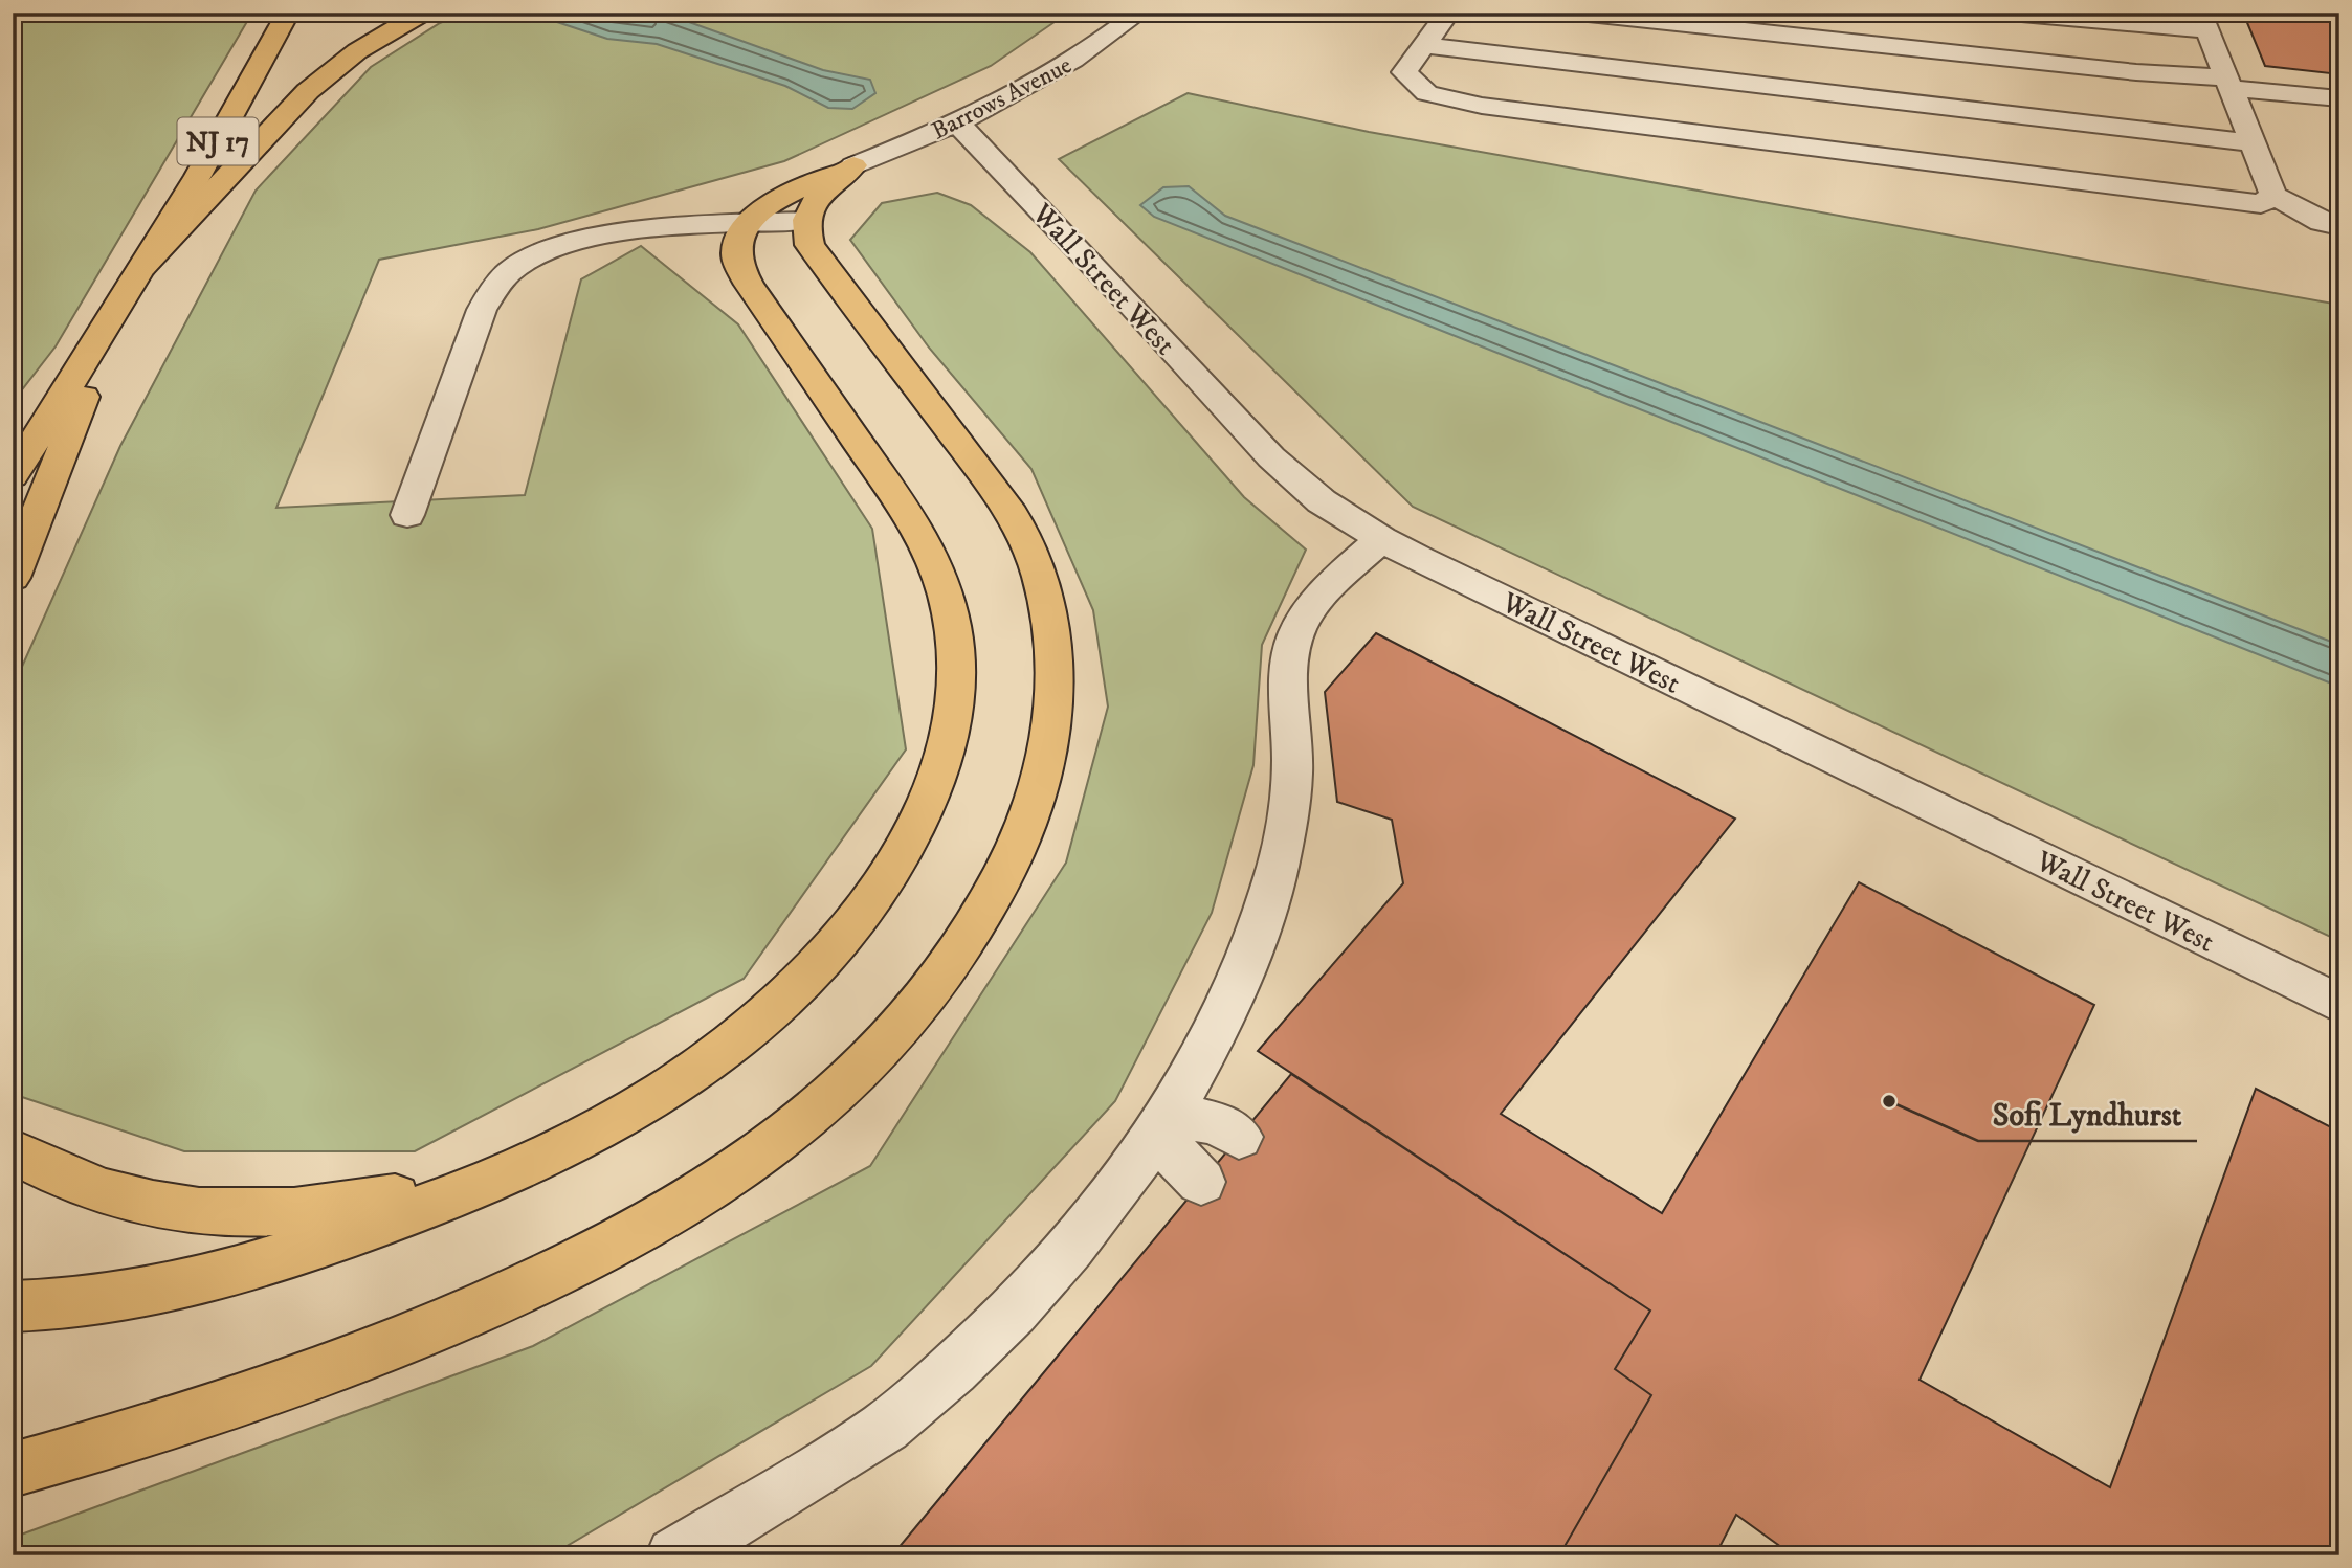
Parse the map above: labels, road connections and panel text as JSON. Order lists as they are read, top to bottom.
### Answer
{
  "streets": {
    "main road": ["NJ 17"],
    "street": ["Barrows Avenue", "Wall Street West"]
  },
  "crossings": [
    ["Barrows Avenue", "Wall Street West"]
  ],
  "places": ["Sofi Lyndhurst"]
}
